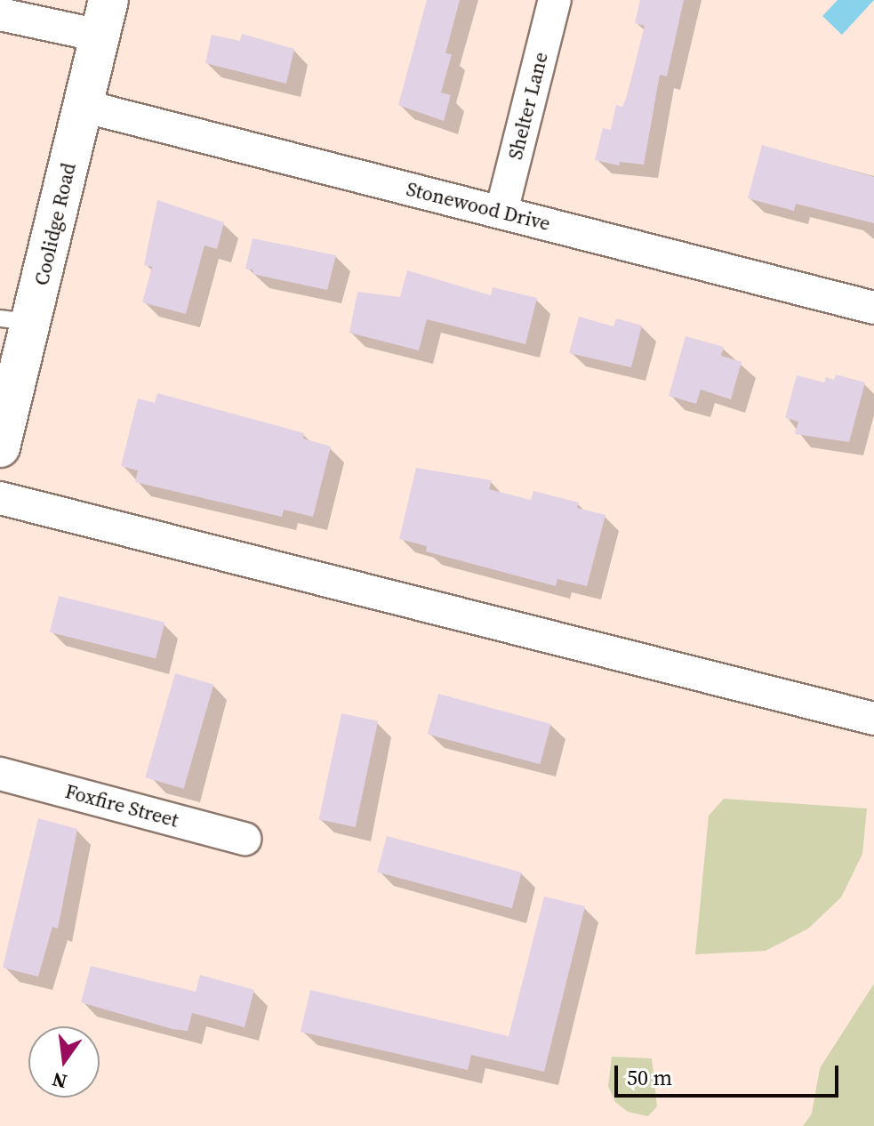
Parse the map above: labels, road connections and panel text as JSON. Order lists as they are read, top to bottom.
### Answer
{
  "streets": {
    "street": [
      "Shelter Lane",
      "Stonewood Drive",
      "Coolidge Road",
      "Foxfire Street"
    ]
  },
  "crossings": [
    ["Shelter Lane", "Stonewood Drive"],
    ["Stonewood Drive", "Coolidge Road"]
  ],
  "scale_bar": "50 m",
  "north": "bottom"
}
